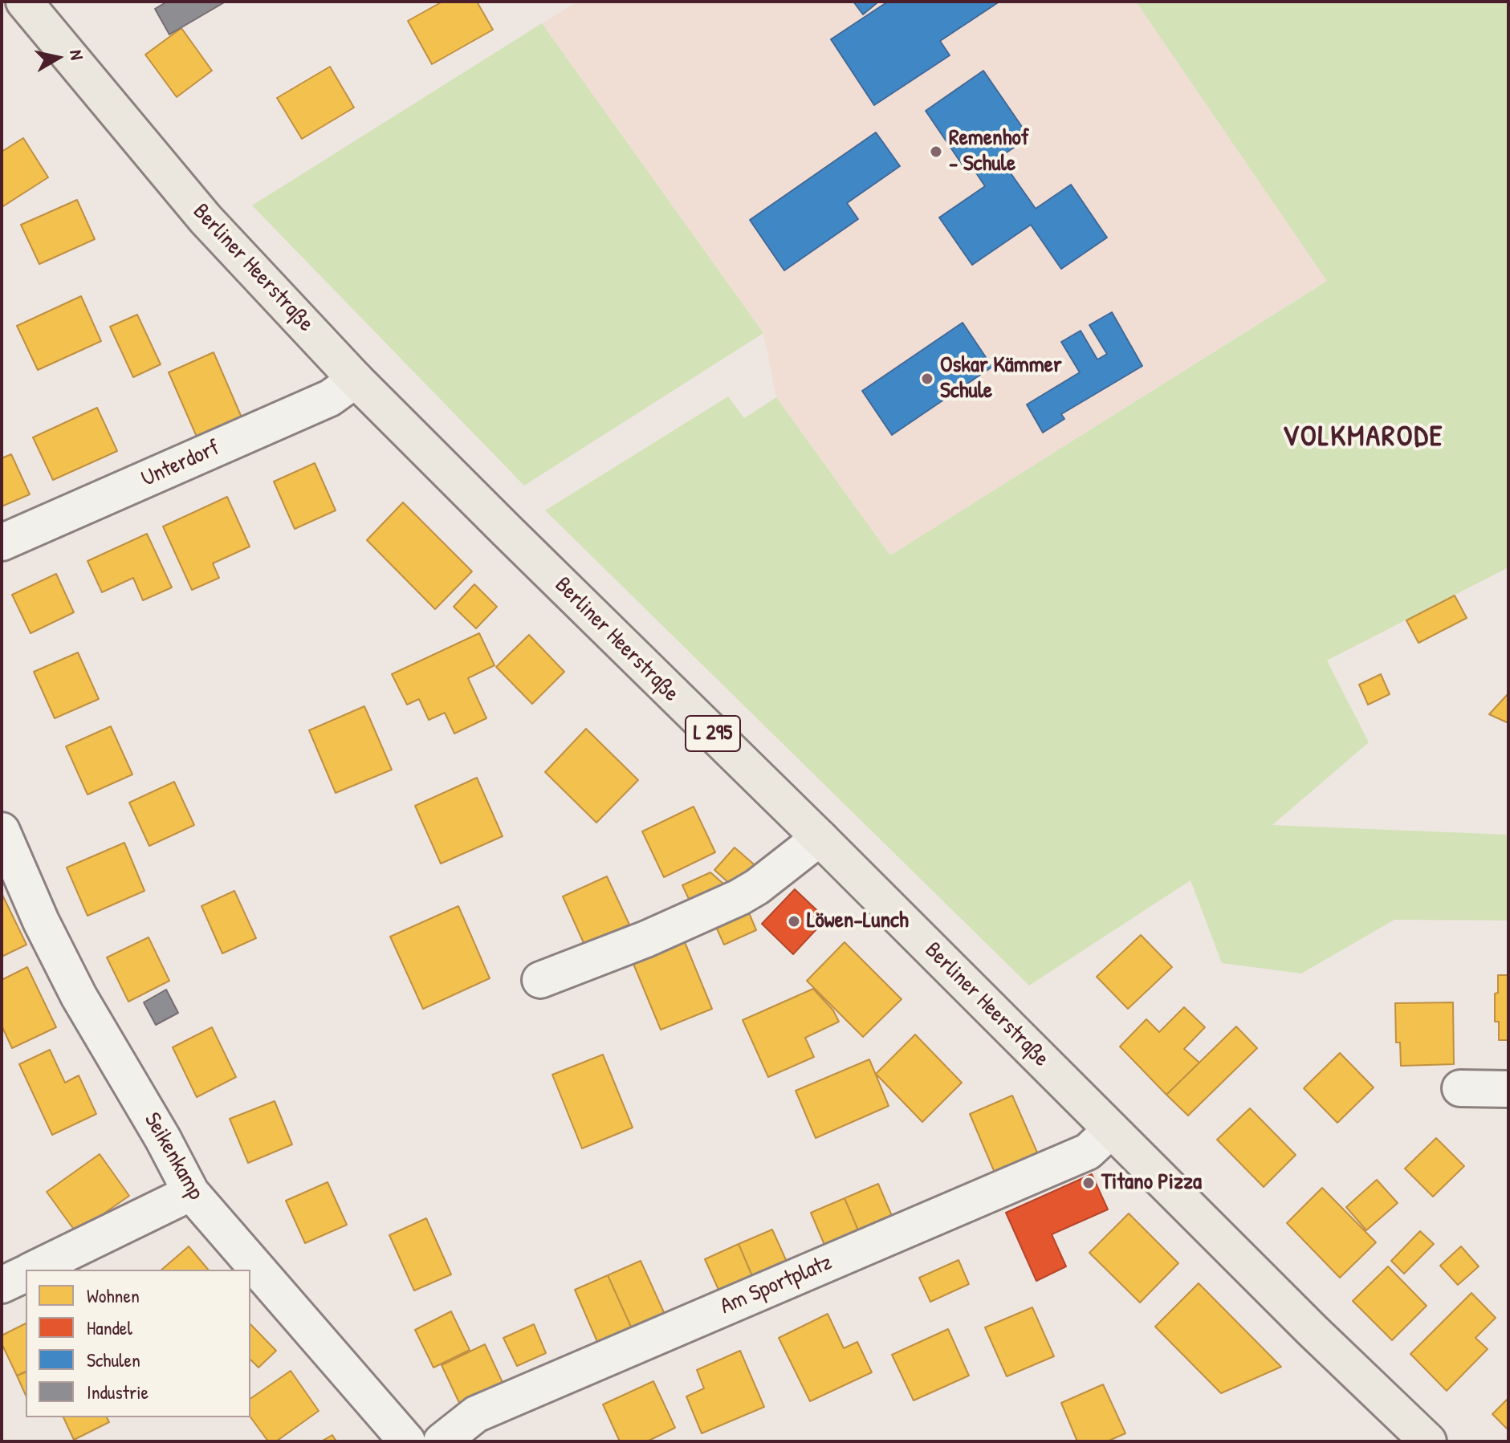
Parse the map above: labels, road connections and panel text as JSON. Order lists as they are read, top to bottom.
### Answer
{
  "streets": {
    "main road": ["Berliner Heerstraße", "L 295"],
    "street": ["Unterdorf", "Seikenkamp", "Am Sportplatz"]
  },
  "crossings": [
    ["Berliner Heerstraße", "Unterdorf"],
    ["Berliner Heerstraße", "Am Sportplatz"]
  ],
  "districts": ["VOLKMARODE"],
  "places": [
    "Remenhof - Schule",
    "Oskar Kämmer Schule",
    "Löwen-Lunch",
    "Titano Pizza"
  ],
  "legend": [
    "Wohnen",
    "Handel",
    "Schulen",
    "Industrie"
  ],
  "north": "right"
}
